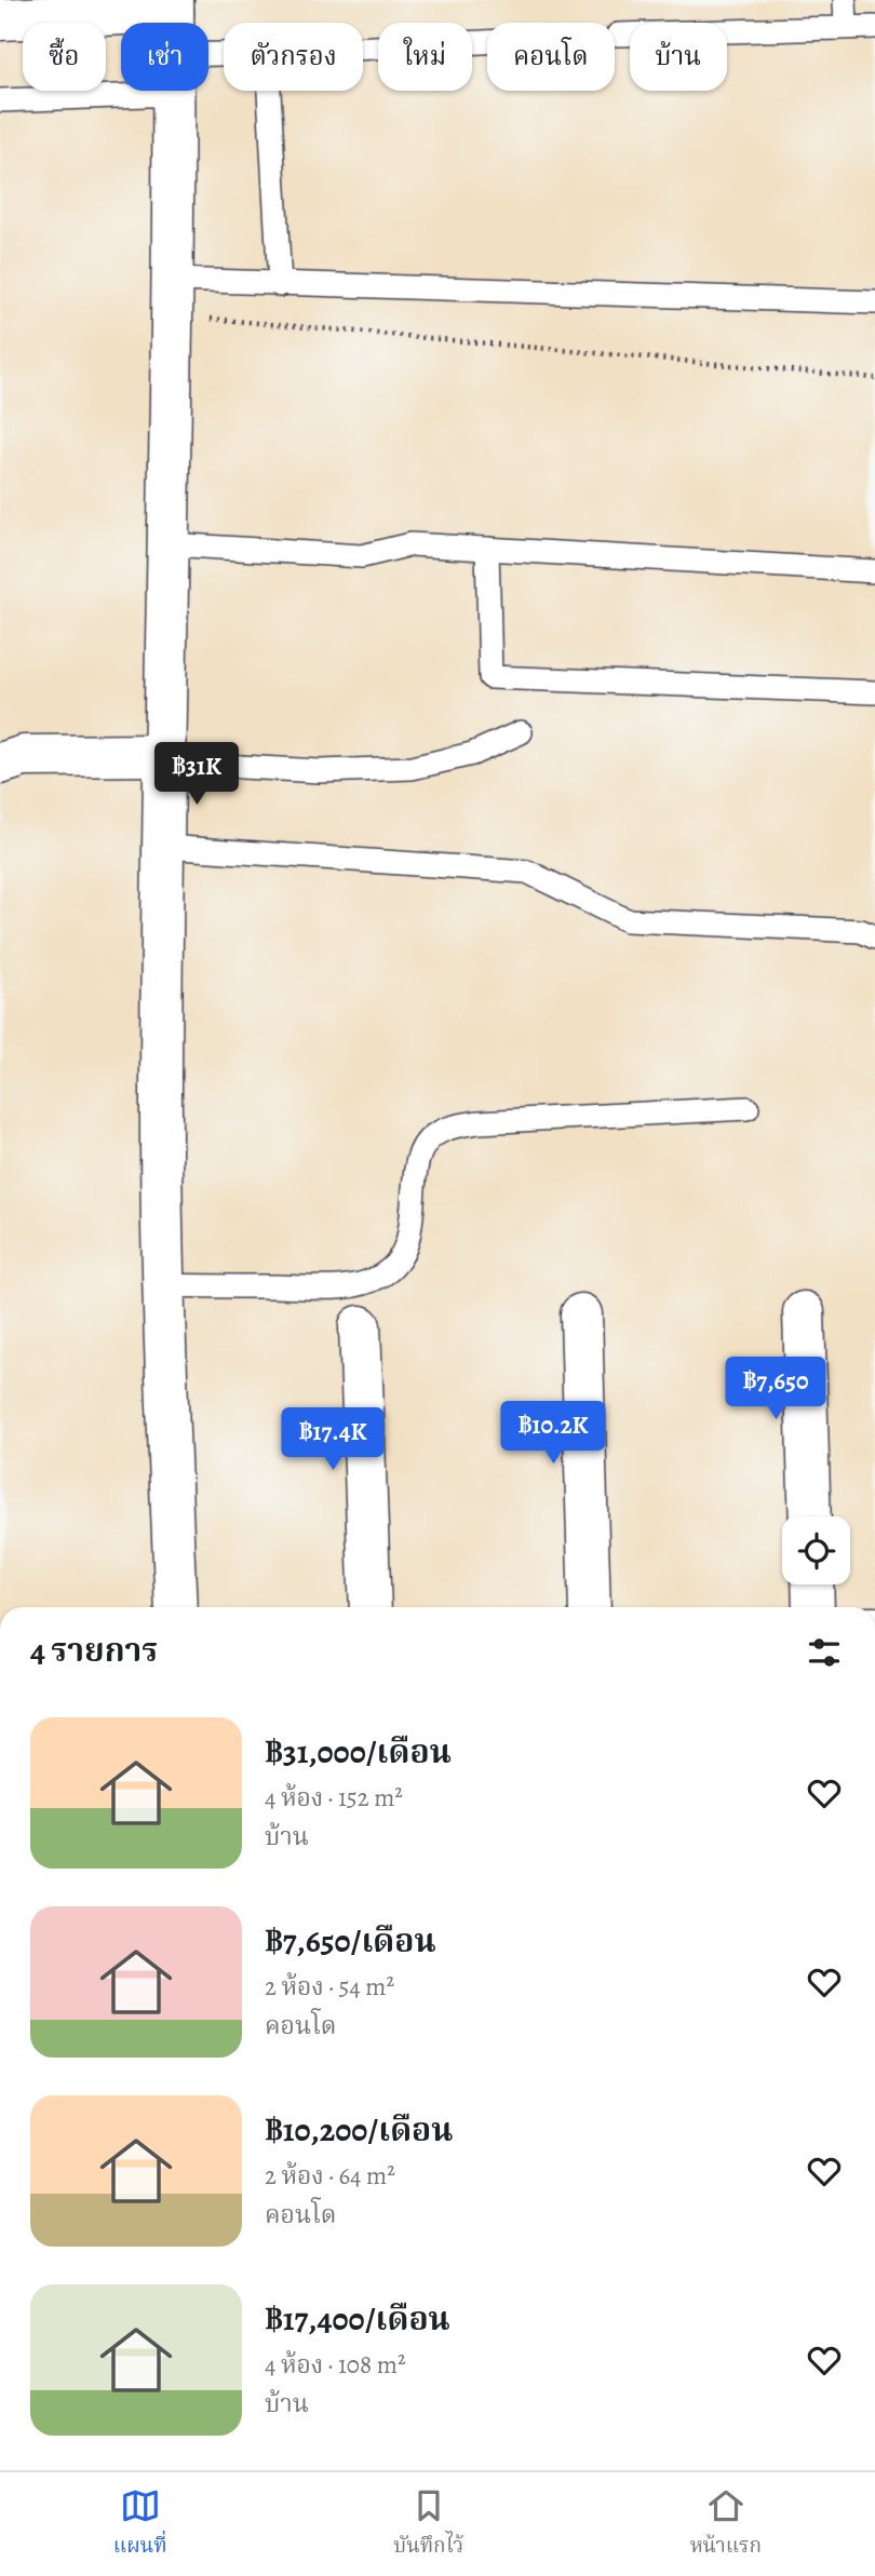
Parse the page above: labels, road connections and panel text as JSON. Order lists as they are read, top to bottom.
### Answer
{
  "page": {
    "chip": [
      "ซื้อ",
      "เช่า",
      "ตัวกรอง",
      "ใหม่",
      "คอนโด",
      "บ้าน"
    ],
    "price": [
      "฿31K",
      "฿7,650",
      "฿10.2K",
      "฿17.4K"
    ],
    "heading": "4 รายการ",
    "list": [
      {
        "name": "฿31,000/เดือน",
        "note": "4 ห้อง · 152 m² · บ้าน"
      },
      {
        "name": "฿7,650/เดือน",
        "note": "2 ห้อง · 54 m² · คอนโด"
      },
      {
        "name": "฿10,200/เดือน",
        "note": "2 ห้อง · 64 m² · คอนโด"
      },
      {
        "name": "฿17,400/เดือน",
        "note": "4 ห้อง · 108 m² · บ้าน"
      }
    ],
    "tabs": ["แผนที่", "บันทึกไว้", "หน้าแรก"]
  }
}
